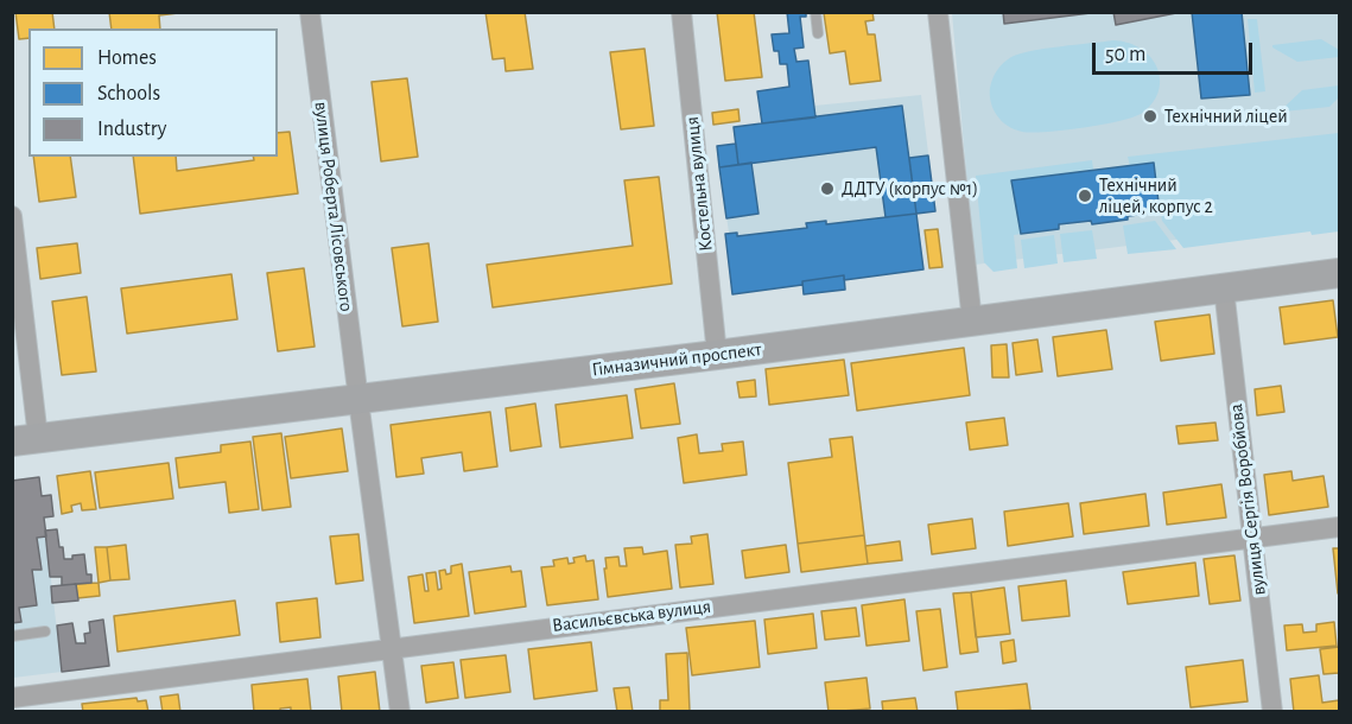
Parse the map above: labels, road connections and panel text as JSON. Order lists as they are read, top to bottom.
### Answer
{
  "streets": {
    "main road": ["Гімназичний проспект"],
    "street": [
      "Костельна вулиця",
      "вулиця Роберта Лісовського",
      "вулиця Сергія Воробйова",
      "Васильєвська вулиця"
    ]
  },
  "crossings": [
    ["Костельна вулиця", "Гімназичний проспект"],
    ["вулиця Роберта Лісовського", "Гімназичний проспект"],
    ["вулиця Роберта Лісовського", "Васильєвська вулиця"],
    ["Гімназичний проспект", "вулиця Сергія Воробйова"],
    ["вулиця Сергія Воробйова", "Васильєвська вулиця"]
  ],
  "places": ["Технічний ліцей", "ДДТУ (корпус №1)", "Технічний ліцей, корпус 2"],
  "legend": ["Homes", "Schools", "Industry"],
  "scale_bar": "50 m"
}
